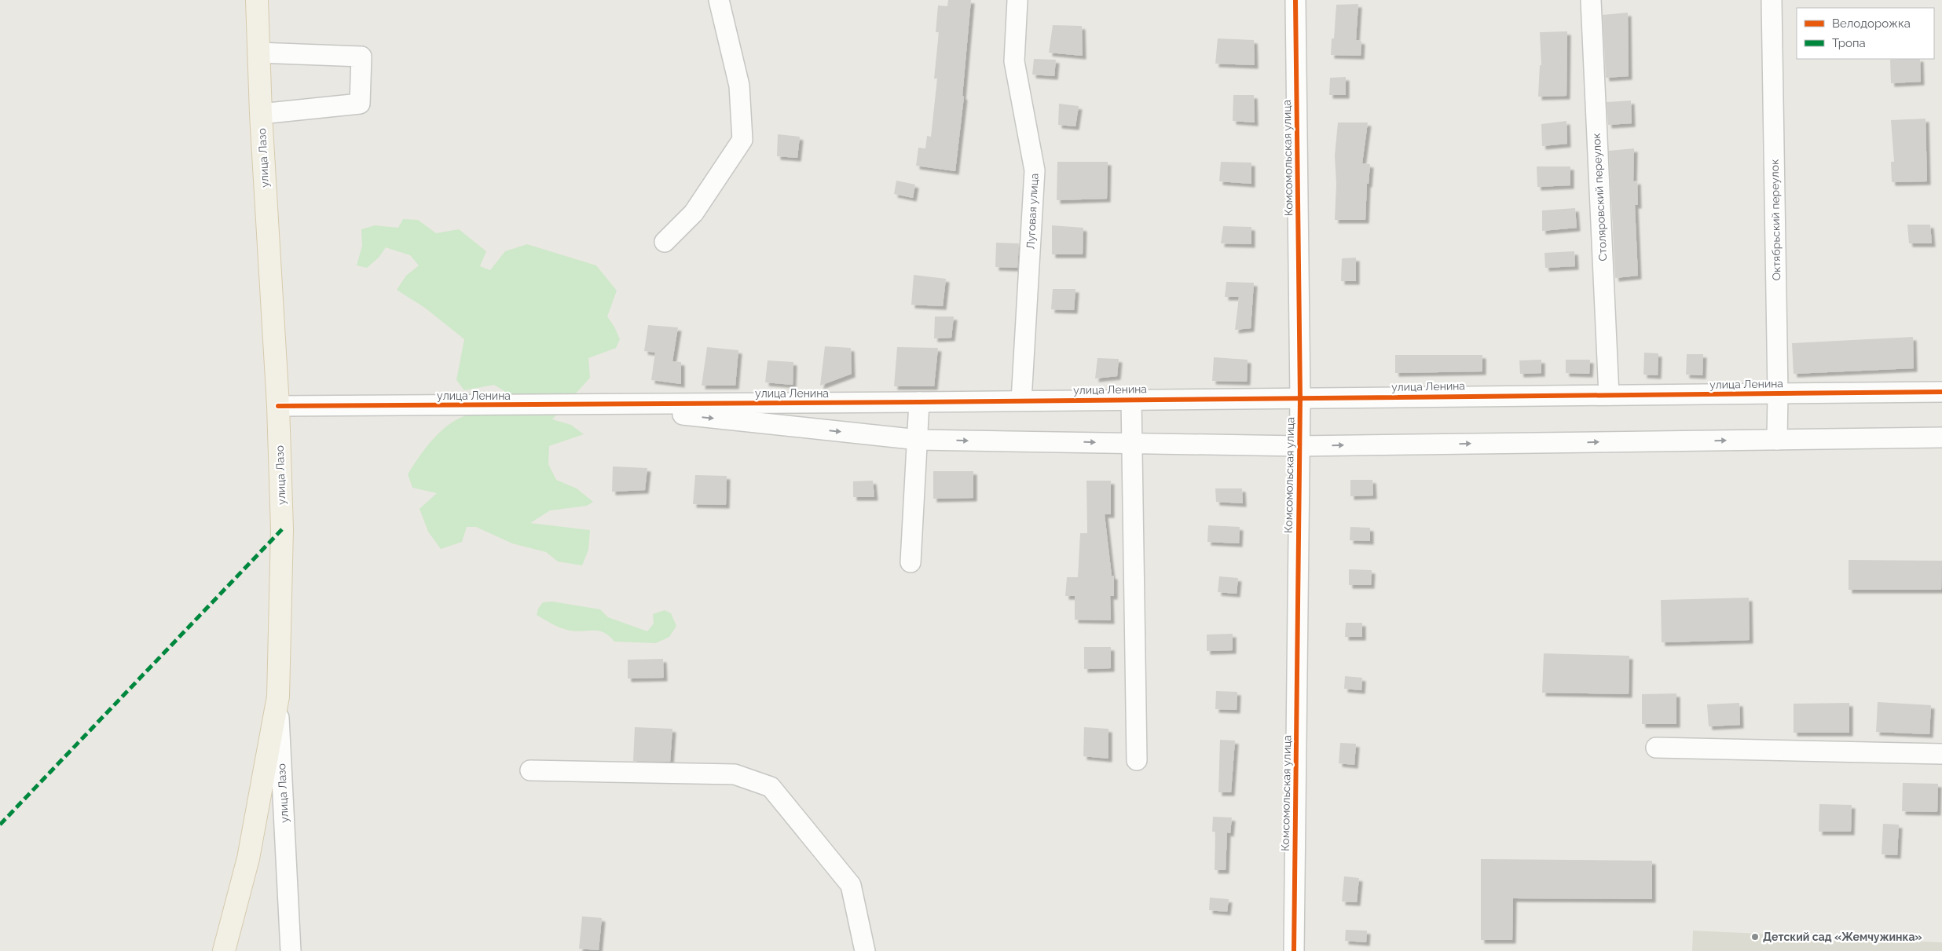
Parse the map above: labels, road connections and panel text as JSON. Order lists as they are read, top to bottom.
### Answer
{
  "streets": {
    "main road": ["улица Лазо"],
    "street": [
      "Комсомольская улица",
      "Столяровский переулок",
      "Луговая улица",
      "Октябрьский переулок",
      "улица Ленина"
    ]
  },
  "crossings": [
    ["улица Лазо", "улица Ленина"],
    ["Комсомольская улица", "улица Ленина"],
    ["Столяровский переулок", "улица Ленина"],
    ["Луговая улица", "улица Ленина"],
    ["Октябрьский переулок", "улица Ленина"]
  ],
  "places": ["Детский сад «Жемчужинка»"],
  "legend": ["Велодорожка", "Тропа"]
}
